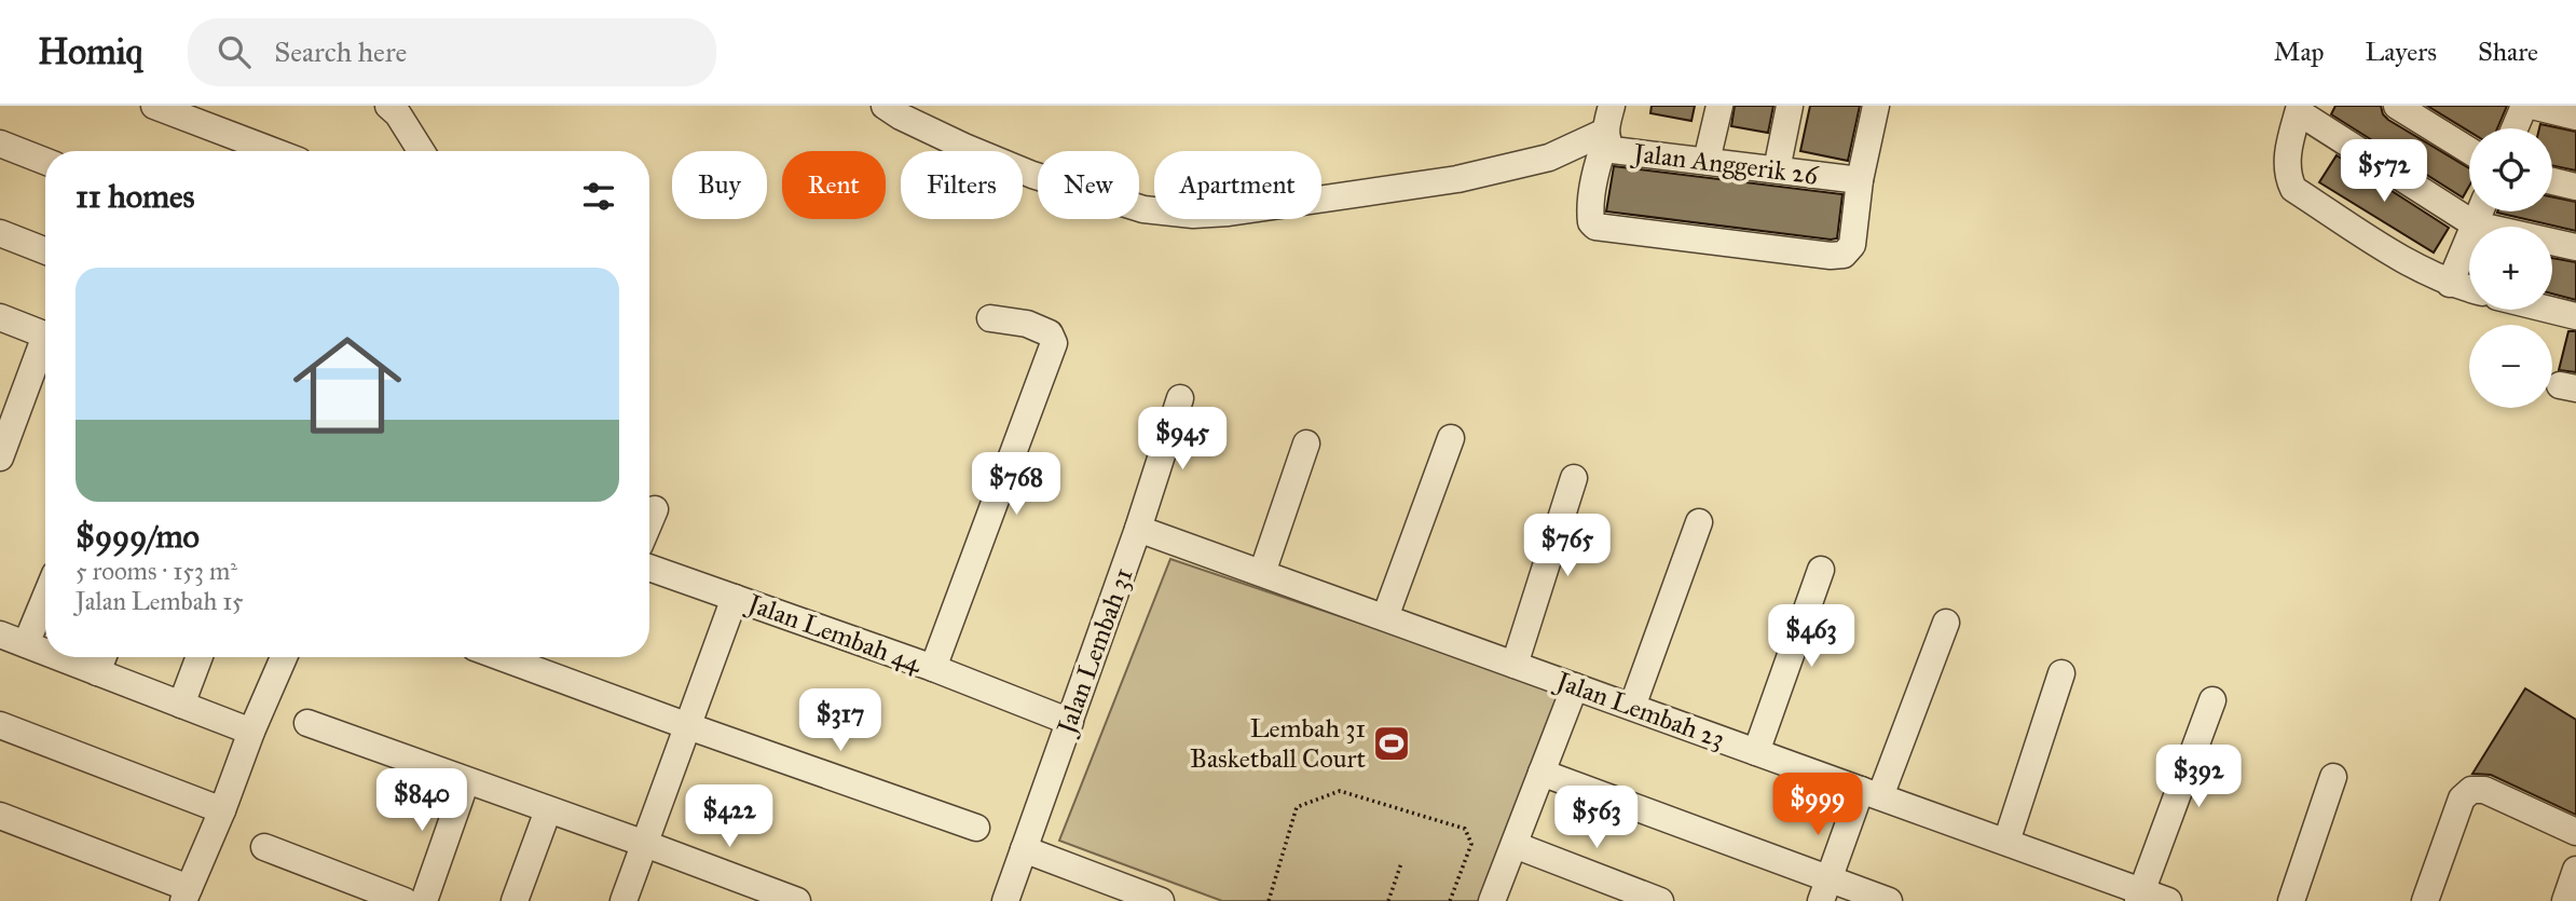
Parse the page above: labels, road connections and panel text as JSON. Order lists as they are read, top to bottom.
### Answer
{
  "streets": {
    "street": [
      "Jalan Anggerik 26",
      "Jalan Lembah 44",
      "Jalan Lembah 31",
      "Jalan Lembah 23"
    ]
  },
  "crossings": [
    ["Jalan Lembah 44", "Jalan Lembah 31"],
    ["Jalan Lembah 31", "Jalan Lembah 23"]
  ],
  "places": {
    "sports": ["Lembah 31 Basketball Court"]
  },
  "page": {
    "header": "Homiq",
    "search": "Search here",
    "nav": ["Map", "Layers", "Share"],
    "map_buttons": ["+", "−"],
    "price": [
      "$572",
      "$945",
      "$768",
      "$765",
      "$463",
      "$317",
      "$392",
      "$840",
      "$999",
      "$422",
      "$563"
    ],
    "chip": [
      "Buy",
      "Rent",
      "Filters",
      "New",
      "Apartment"
    ],
    "heading": "11 homes",
    "list": [
      {
        "name": "$999/mo",
        "note": "5 rooms · 153 m² · Jalan Lembah 15"
      }
    ]
  }
}
